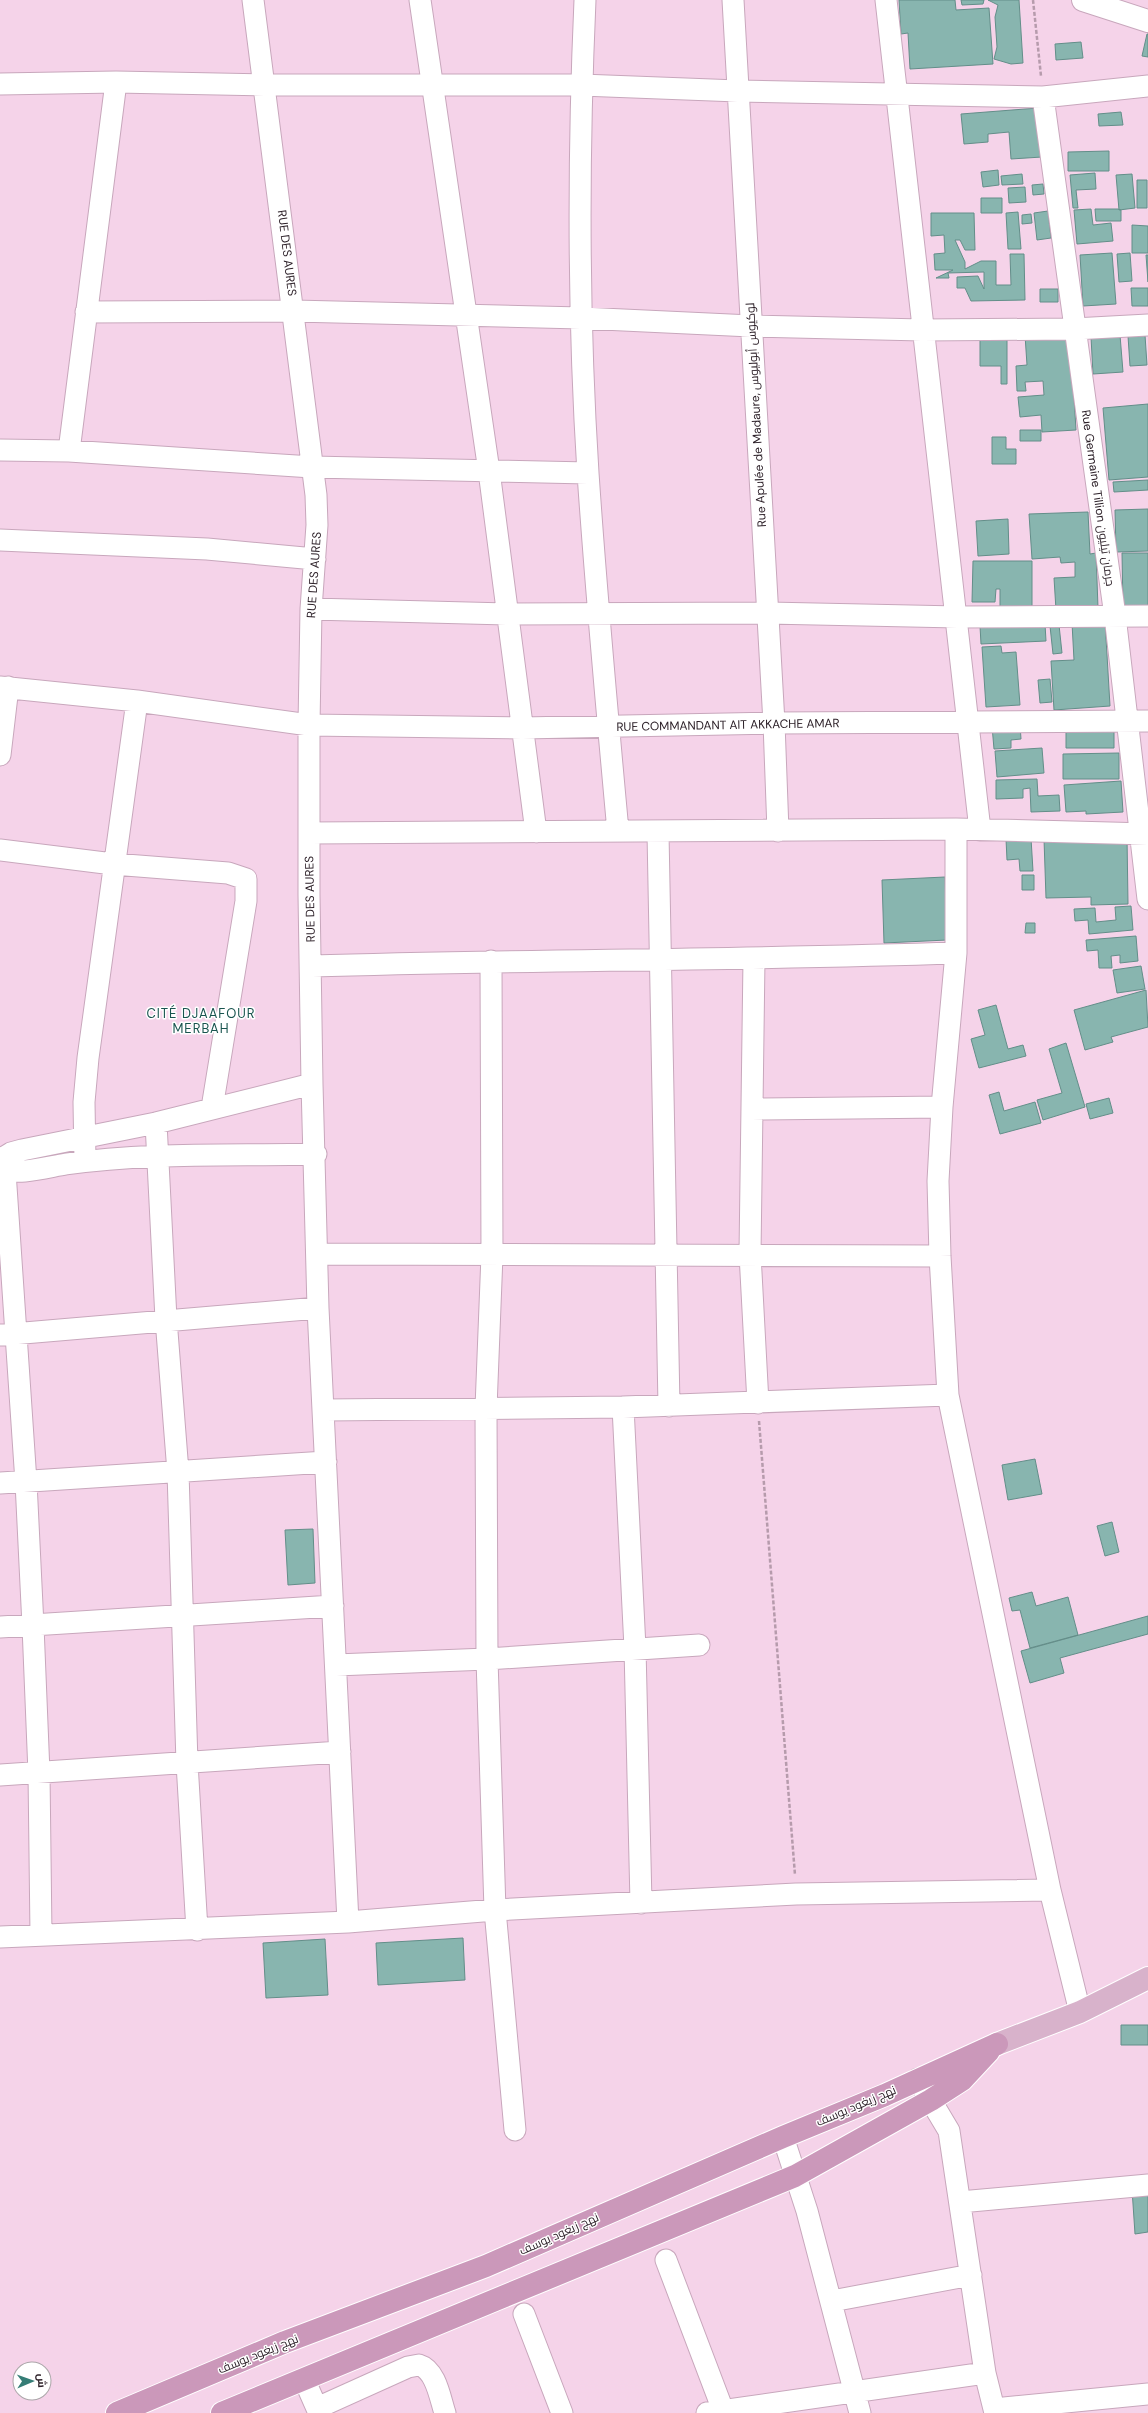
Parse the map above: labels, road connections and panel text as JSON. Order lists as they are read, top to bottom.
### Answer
{
  "streets": {
    "highway": ["نهج زيغود يوسف"],
    "street": [
      "RUE DES AURES",
      "Rue Apulée de Madaure, لوكيوس أبوليوس",
      "Rue Germaine Tillion جرمان تيليون",
      "RUE COMMANDANT AIT AKKACHE AMAR"
    ]
  },
  "crossings": [
    ["RUE DES AURES", "RUE COMMANDANT AIT AKKACHE AMAR"],
    ["Rue Apulée de Madaure, لوكيوس أبوليوس", "RUE COMMANDANT AIT AKKACHE AMAR"],
    ["Rue Germaine Tillion جرمان تيليون", "RUE COMMANDANT AIT AKKACHE AMAR"]
  ],
  "districts": ["CITÉ DJAAFOUR MERBAH"],
  "north": "right"
}
